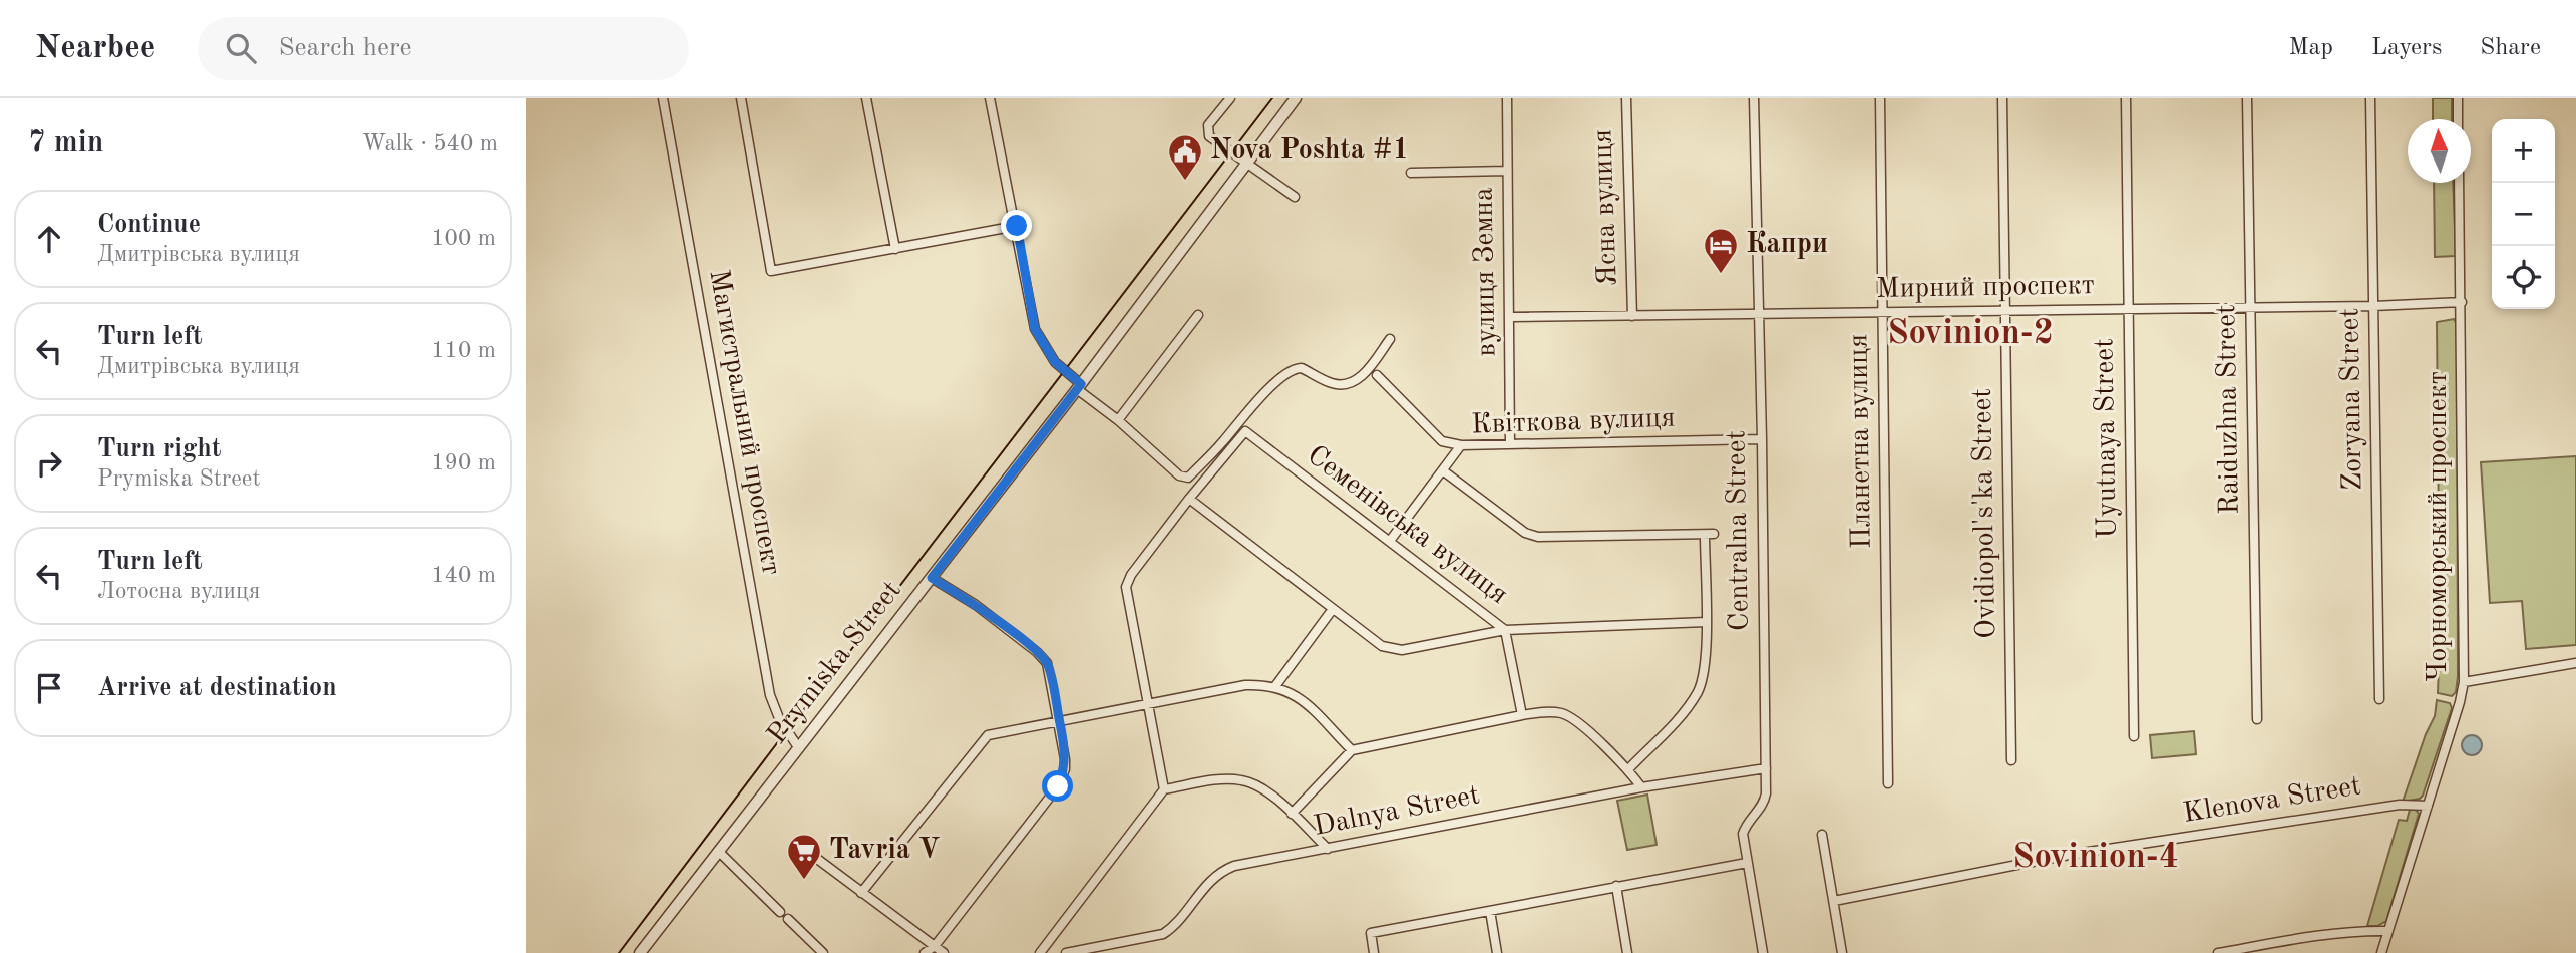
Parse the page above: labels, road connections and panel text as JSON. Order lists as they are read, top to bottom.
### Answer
{
  "streets": {
    "street": [
      "Ясна вулиця",
      "вулиця Земна",
      "Мирний проспект",
      "Zoryana Street",
      "Raiduzhna Street",
      "Магистральний проспект",
      "Квіткова вулиця",
      "Uyutnaya Street",
      "Планетна вулиця",
      "Ovidiopol's'ka Street",
      "Семенівська вулиця",
      "Чорноморський проспект",
      "Centralna Street",
      "Prymiska Street",
      "Klenova Street",
      "Dalnya Street"
    ]
  },
  "crossings": [
    ["Ясна вулиця", "Мирний проспект"],
    ["вулиця Земна", "Мирний проспект"],
    ["вулиця Земна", "Квіткова вулиця"],
    ["Мирний проспект", "Zoryana Street"],
    ["Мирний проспект", "Raiduzhna Street"],
    ["Мирний проспект", "Uyutnaya Street"],
    ["Мирний проспект", "Планетна вулиця"],
    ["Мирний проспект", "Ovidiopol's'ka Street"],
    ["Мирний проспект", "Чорноморський проспект"],
    ["Мирний проспект", "Centralna Street"],
    ["Магистральний проспект", "Prymiska Street"],
    ["Квіткова вулиця", "Семенівська вулиця"],
    ["Квіткова вулиця", "Centralna Street"],
    ["Чорноморський проспект", "Klenova Street"],
    ["Centralna Street", "Dalnya Street"]
  ],
  "districts": ["Sovinion-2", "Sovinion-4"],
  "places": {
    "public building": ["Nova Poshta #1"],
    "hotel": ["Капри"],
    "supermarket": ["Tavria V"]
  },
  "north": "top",
  "page": {
    "header": "Nearbee",
    "search": "Search here",
    "nav": ["Map", "Layers", "Share"],
    "heading": ["7 min", "Walk · 540 m"],
    "map_buttons": ["+", "−"],
    "list": [
      ["Continue", "Дмитрівська вулиця", "100 m"],
      ["Turn left", "Дмитрівська вулиця", "110 m"],
      ["Turn right", "Prymiska Street", "190 m"],
      ["Turn left", "Лотосна вулиця", "140 m"],
      "Arrive at destination"
    ]
  }
}
